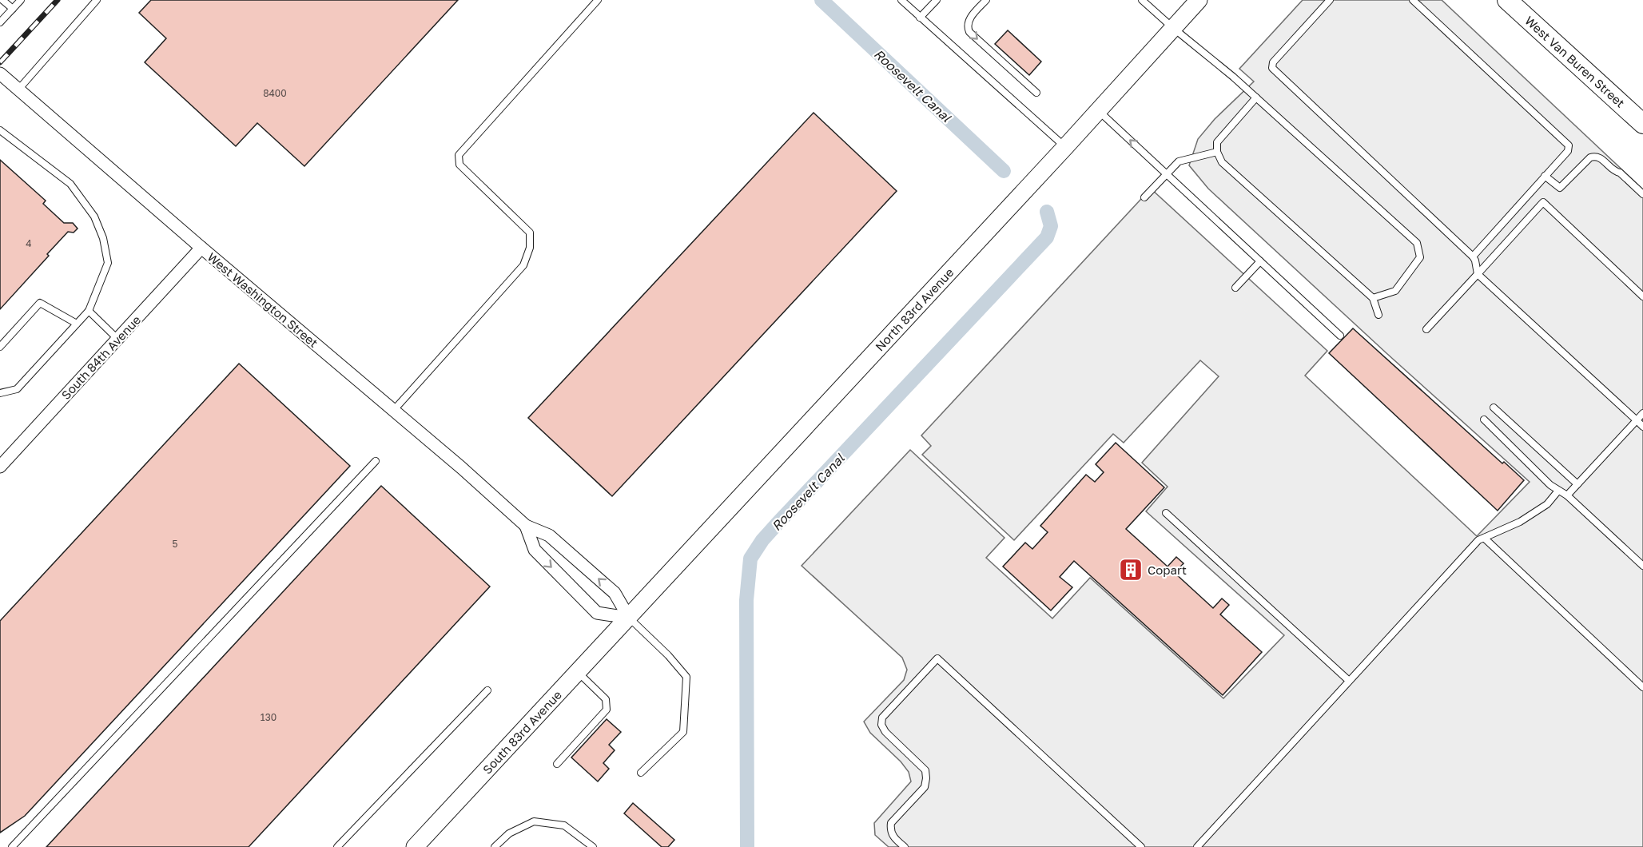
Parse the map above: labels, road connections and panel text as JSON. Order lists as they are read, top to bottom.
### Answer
{
  "streets": {
    "main road": ["West Van Buren Street", "North 83rd Avenue", "South 83rd Avenue"],
    "street": ["West Washington Street", "South 84th Avenue"]
  },
  "crossings": [
    ["West Washington Street", "North 83rd Avenue"],
    ["West Washington Street", "South 84th Avenue"],
    ["West Washington Street", "South 83rd Avenue"],
    ["North 83rd Avenue", "South 83rd Avenue"]
  ],
  "water": ["Roosevelt Canal"],
  "places": {
    "building": ["Copart"]
  },
  "house_numbers": [
    "8400",
    "4",
    "5",
    "130"
  ]
}
